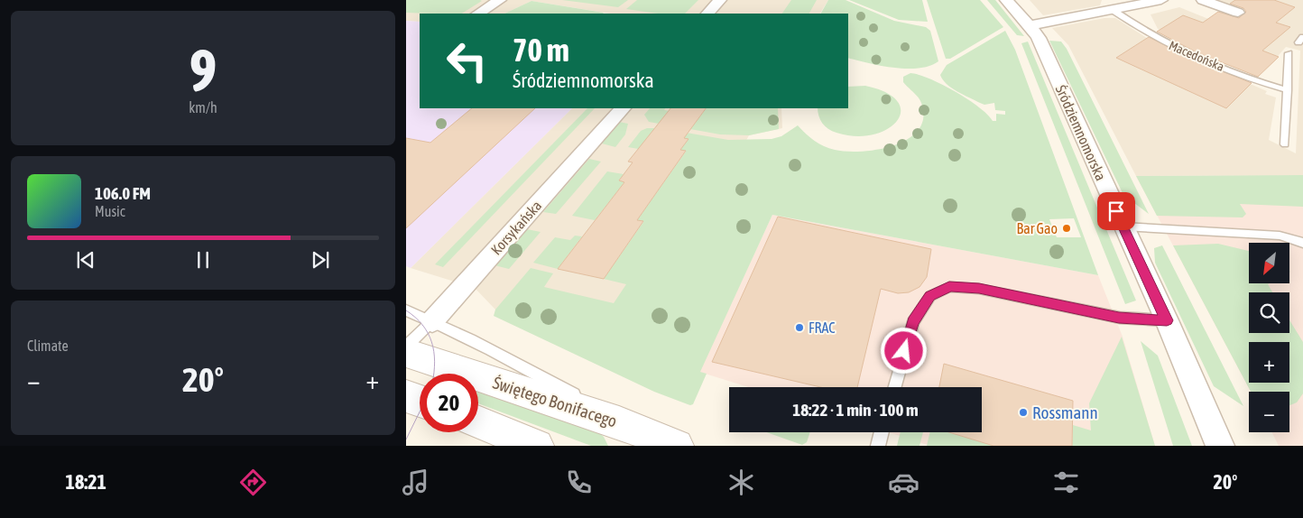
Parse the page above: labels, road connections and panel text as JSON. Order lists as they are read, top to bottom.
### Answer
{
  "streets": {
    "street": ["Śródziemnomorska", "Korsykańska", "Świętego Bonifacego"],
    "lane": ["Macedońska"]
  },
  "places": ["Bar Gao", "FRAC", "Rossmann"],
  "north": "bottom left",
  "page": {
    "tile": [
      ["9", "km/h"],
      "Climate"
    ],
    "turn": ["70 m", "Śródziemnomorska"],
    "song": ["106.0 FM", "Music"],
    "map_buttons": ["+", "−"],
    "heat": ["−", "20°", "+"],
    "limit": "20",
    "trip": "18:22 · 1 min · 100 m",
    "tabs": ["18:21", "20°"]
  }
}
